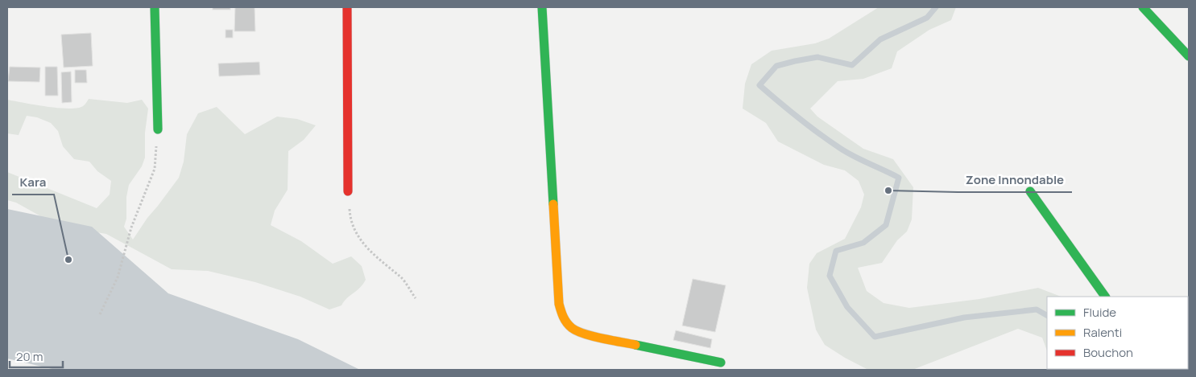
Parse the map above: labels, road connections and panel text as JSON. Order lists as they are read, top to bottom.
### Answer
{
  "places": ["Zone Innondable", "Kara"],
  "legend": ["Fluide", "Ralenti", "Bouchon"],
  "scale_bar": "20 m"
}
